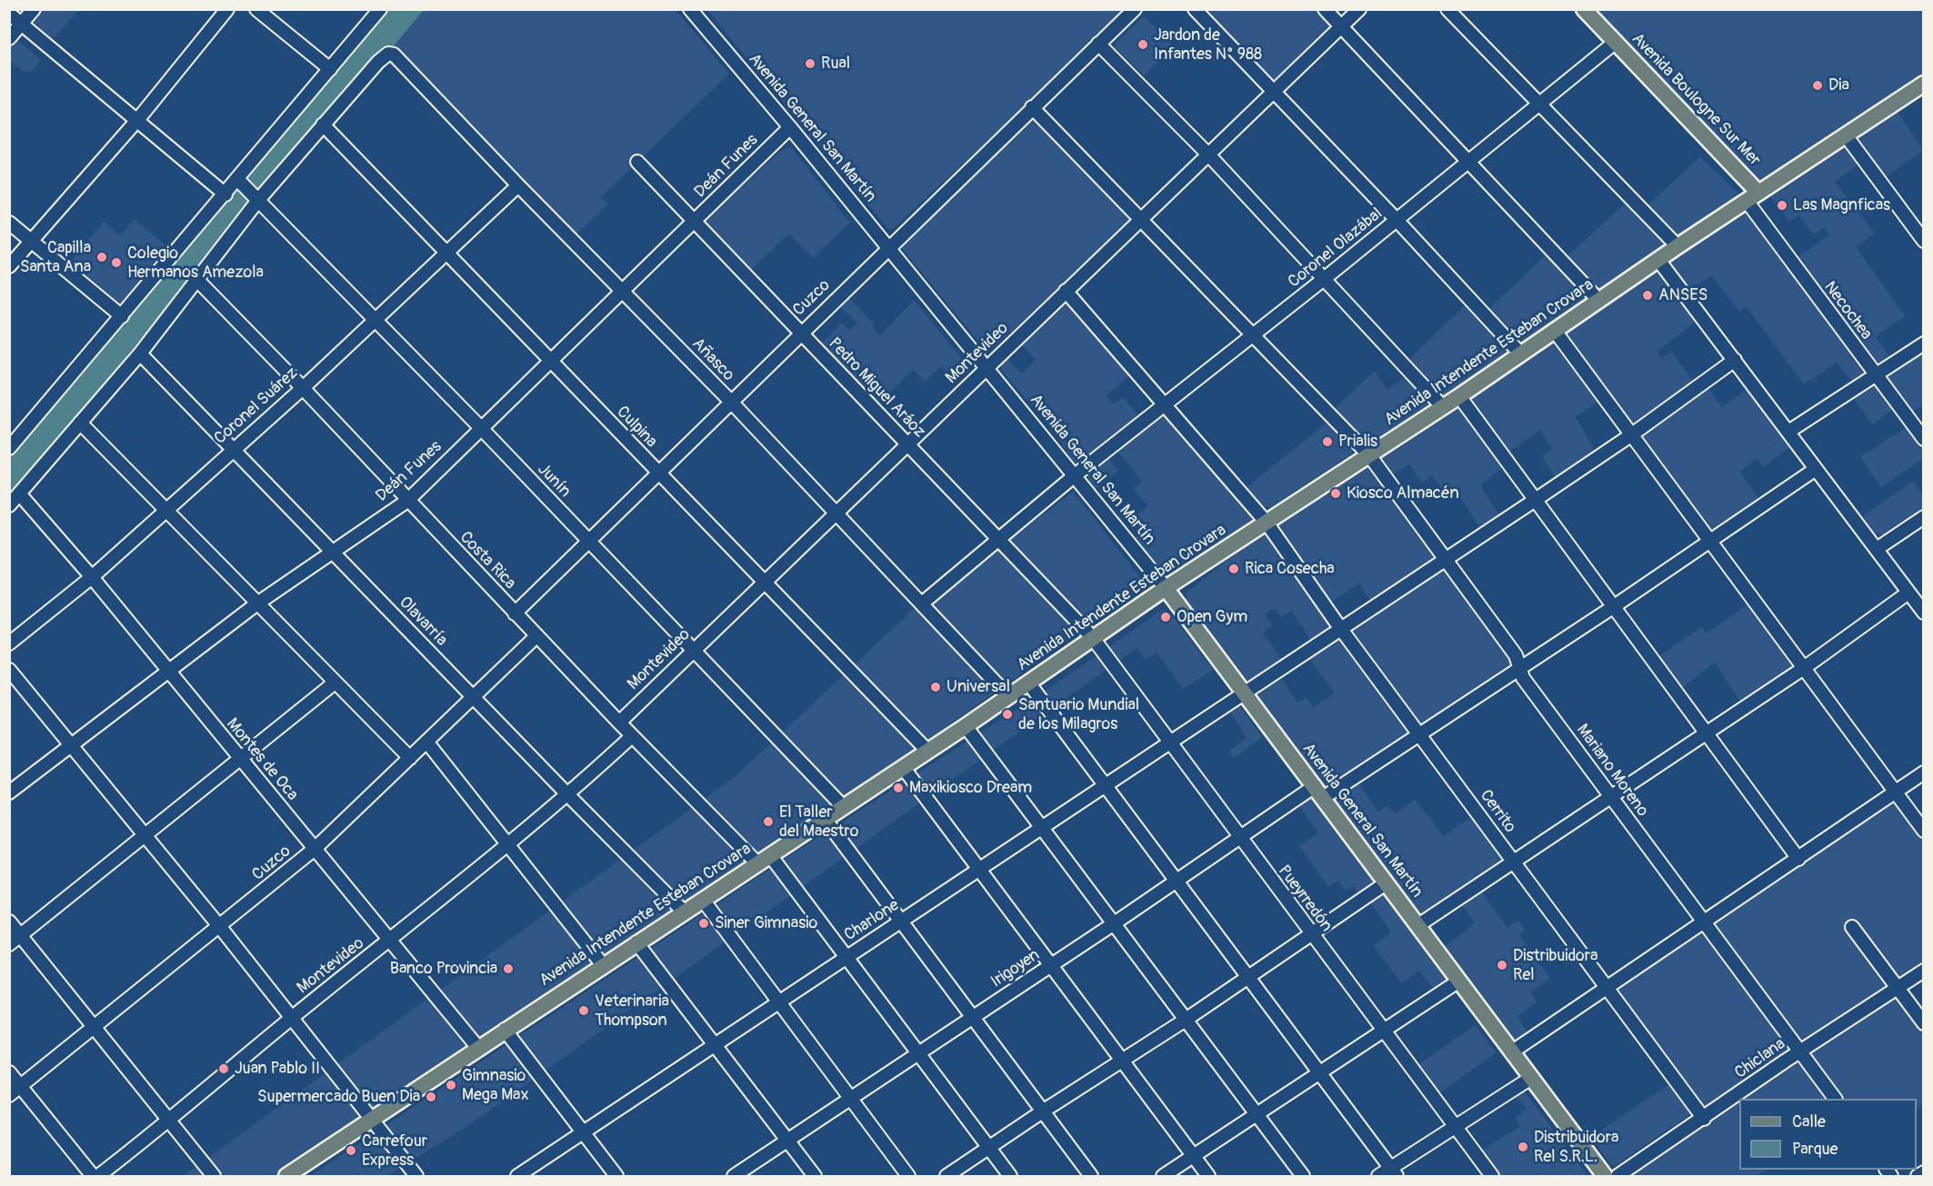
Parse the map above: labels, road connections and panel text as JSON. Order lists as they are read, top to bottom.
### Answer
{
  "streets": {
    "main road": ["Avenida Boulogne Sur Mer", "Avenida General San Martín", "Avenida Intendente Esteban Crovara"],
    "street": [
      "Deán Funes",
      "Coronel Olazábal",
      "Cuzco",
      "Necochea",
      "Montevideo",
      "Añasco",
      "Pedro Miguel Aráoz",
      "Coronel Suárez",
      "Culpina",
      "Junín",
      "Costa Rica",
      "Olavarría",
      "Montes de Oca",
      "Mariano Moreno",
      "Cerrito",
      "Pueyrredón",
      "Charlone",
      "Irigoyen",
      "Chiclana"
    ]
  },
  "crossings": [
    ["Avenida Boulogne Sur Mer", "Coronel Olazábal"],
    ["Avenida Boulogne Sur Mer", "Necochea"],
    ["Avenida Boulogne Sur Mer", "Avenida Intendente Esteban Crovara"],
    ["Avenida General San Martín", "Deán Funes"],
    ["Avenida General San Martín", "Coronel Olazábal"],
    ["Avenida General San Martín", "Cuzco"],
    ["Avenida General San Martín", "Avenida Intendente Esteban Crovara"],
    ["Avenida General San Martín", "Montevideo"],
    ["Avenida General San Martín", "Charlone"],
    ["Avenida General San Martín", "Irigoyen"],
    ["Deán Funes", "Añasco"],
    ["Deán Funes", "Pedro Miguel Aráoz"],
    ["Deán Funes", "Culpina"],
    ["Deán Funes", "Junín"],
    ["Deán Funes", "Costa Rica"],
    ["Deán Funes", "Olavarría"],
    ["Deán Funes", "Montes de Oca"],
    ["Coronel Olazábal", "Añasco"],
    ["Coronel Olazábal", "Pedro Miguel Aráoz"],
    ["Coronel Olazábal", "Mariano Moreno"],
    ["Coronel Olazábal", "Cerrito"],
    ["Cuzco", "Añasco"],
    ["Cuzco", "Pedro Miguel Aráoz"],
    ["Cuzco", "Culpina"],
    ["Cuzco", "Junín"],
    ["Cuzco", "Costa Rica"],
    ["Cuzco", "Olavarría"],
    ["Cuzco", "Montes de Oca"],
    ["Cuzco", "Mariano Moreno"],
    ["Necochea", "Avenida Intendente Esteban Crovara"],
    ["Avenida Intendente Esteban Crovara", "Añasco"],
    ["Avenida Intendente Esteban Crovara", "Pedro Miguel Aráoz"],
    ["Avenida Intendente Esteban Crovara", "Culpina"],
    ["Avenida Intendente Esteban Crovara", "Junín"],
    ["Avenida Intendente Esteban Crovara", "Costa Rica"],
    ["Avenida Intendente Esteban Crovara", "Olavarría"],
    ["Avenida Intendente Esteban Crovara", "Montes de Oca"],
    ["Avenida Intendente Esteban Crovara", "Mariano Moreno"],
    ["Avenida Intendente Esteban Crovara", "Cerrito"],
    ["Avenida Intendente Esteban Crovara", "Pueyrredón"],
    ["Montevideo", "Añasco"],
    ["Montevideo", "Pedro Miguel Aráoz"],
    ["Montevideo", "Culpina"],
    ["Montevideo", "Junín"],
    ["Montevideo", "Costa Rica"],
    ["Montevideo", "Olavarría"],
    ["Montevideo", "Montes de Oca"],
    ["Montevideo", "Mariano Moreno"],
    ["Montevideo", "Cerrito"],
    ["Añasco", "Coronel Suárez"],
    ["Añasco", "Culpina"],
    ["Pedro Miguel Aráoz", "Pueyrredón"],
    ["Coronel Suárez", "Culpina"],
    ["Coronel Suárez", "Junín"],
    ["Coronel Suárez", "Costa Rica"],
    ["Coronel Suárez", "Olavarría"],
    ["Coronel Suárez", "Montes de Oca"],
    ["Costa Rica", "Charlone"],
    ["Costa Rica", "Irigoyen"],
    ["Mariano Moreno", "Charlone"],
    ["Mariano Moreno", "Irigoyen"],
    ["Mariano Moreno", "Chiclana"],
    ["Cerrito", "Charlone"],
    ["Cerrito", "Irigoyen"],
    ["Cerrito", "Chiclana"],
    ["Pueyrredón", "Charlone"],
    ["Pueyrredón", "Irigoyen"]
  ],
  "places": [
    "Jardon de Infantes N° 988",
    "Rual",
    "Dia",
    "Las Magnficas",
    "Capilla Santa Ana",
    "Colegio Hermanos Amezola",
    "ANSES",
    "Prialis",
    "Kiosco Almacén",
    "Rica Cosecha",
    "Open Gym",
    "Universal",
    "Santuario Mundial de los Milagros",
    "Maxikiosco Dream",
    "El Taller del Maestro",
    "Siner Gimnasio",
    "Distribuidora Rel",
    "Banco Provincia",
    "Veterinaria Thompson",
    "Juan Pablo II",
    "Gimnasio Mega Max",
    "Supermercado Buen Dia",
    "Distribuidora Rel S.R.L.",
    "Carrefour Express"
  ],
  "legend": ["Calle", "Parque"]
}
